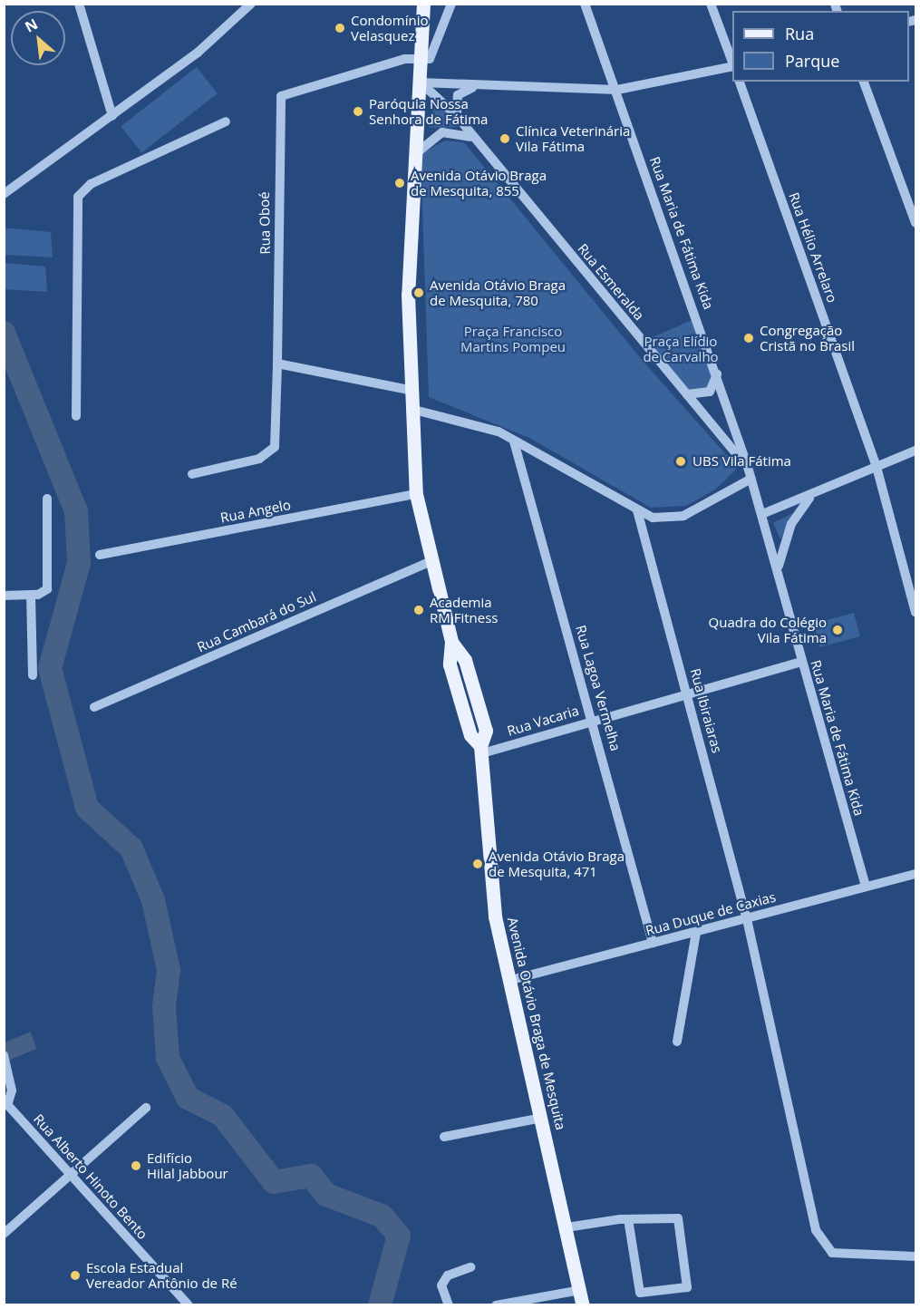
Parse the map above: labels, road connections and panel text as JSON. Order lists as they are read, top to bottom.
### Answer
{
  "streets": {
    "main road": ["Avenida Otávio Braga de Mesquita"],
    "street": [
      "Rua Oboé",
      "Rua Maria de Fátima Kida",
      "Rua Hélio Arrelaro",
      "Rua Esmeralda",
      "Rua Angelo",
      "Rua Cambará do Sul",
      "Rua Lagoa Vermelha",
      "Rua Ibiraiaras",
      "Rua Vacaria",
      "Rua Duque de Caxias",
      "Rua Alberto Hinoto Bento"
    ]
  },
  "crossings": [
    ["Rua Oboé", "Avenida Otávio Braga de Mesquita"],
    ["Rua Maria de Fátima Kida", "Rua Esmeralda"],
    ["Rua Maria de Fátima Kida", "Rua Vacaria"],
    ["Rua Maria de Fátima Kida", "Rua Duque de Caxias"],
    ["Rua Esmeralda", "Avenida Otávio Braga de Mesquita"],
    ["Rua Angelo", "Avenida Otávio Braga de Mesquita"],
    ["Rua Cambará do Sul", "Avenida Otávio Braga de Mesquita"],
    ["Rua Lagoa Vermelha", "Rua Vacaria"],
    ["Rua Lagoa Vermelha", "Rua Duque de Caxias"],
    ["Rua Ibiraiaras", "Rua Vacaria"],
    ["Rua Ibiraiaras", "Rua Duque de Caxias"],
    ["Rua Vacaria", "Avenida Otávio Braga de Mesquita"],
    ["Rua Duque de Caxias", "Avenida Otávio Braga de Mesquita"]
  ],
  "parks": ["Praça Francisco Martins Pompeu", "Praça Elídio de Carvalho"],
  "places": [
    "Condomínio Velasquez",
    "Paróquia Nossa Senhora de Fátima",
    "Clínica Veterinária Vila Fátima",
    "Avenida Otávio Braga de Mesquita, 855",
    "Avenida Otávio Braga de Mesquita, 780",
    "Congregação Cristã no Brasil",
    "UBS Vila Fátima",
    "Academia RM Fitness",
    "Quadra do Colégio Vila Fátima",
    "Avenida Otávio Braga de Mesquita, 471",
    "Edifício Hilal Jabbour",
    "Escola Estadual Vereador Antônio de Ré"
  ],
  "legend": ["Rua", "Parque"],
  "north": "top left"
}
